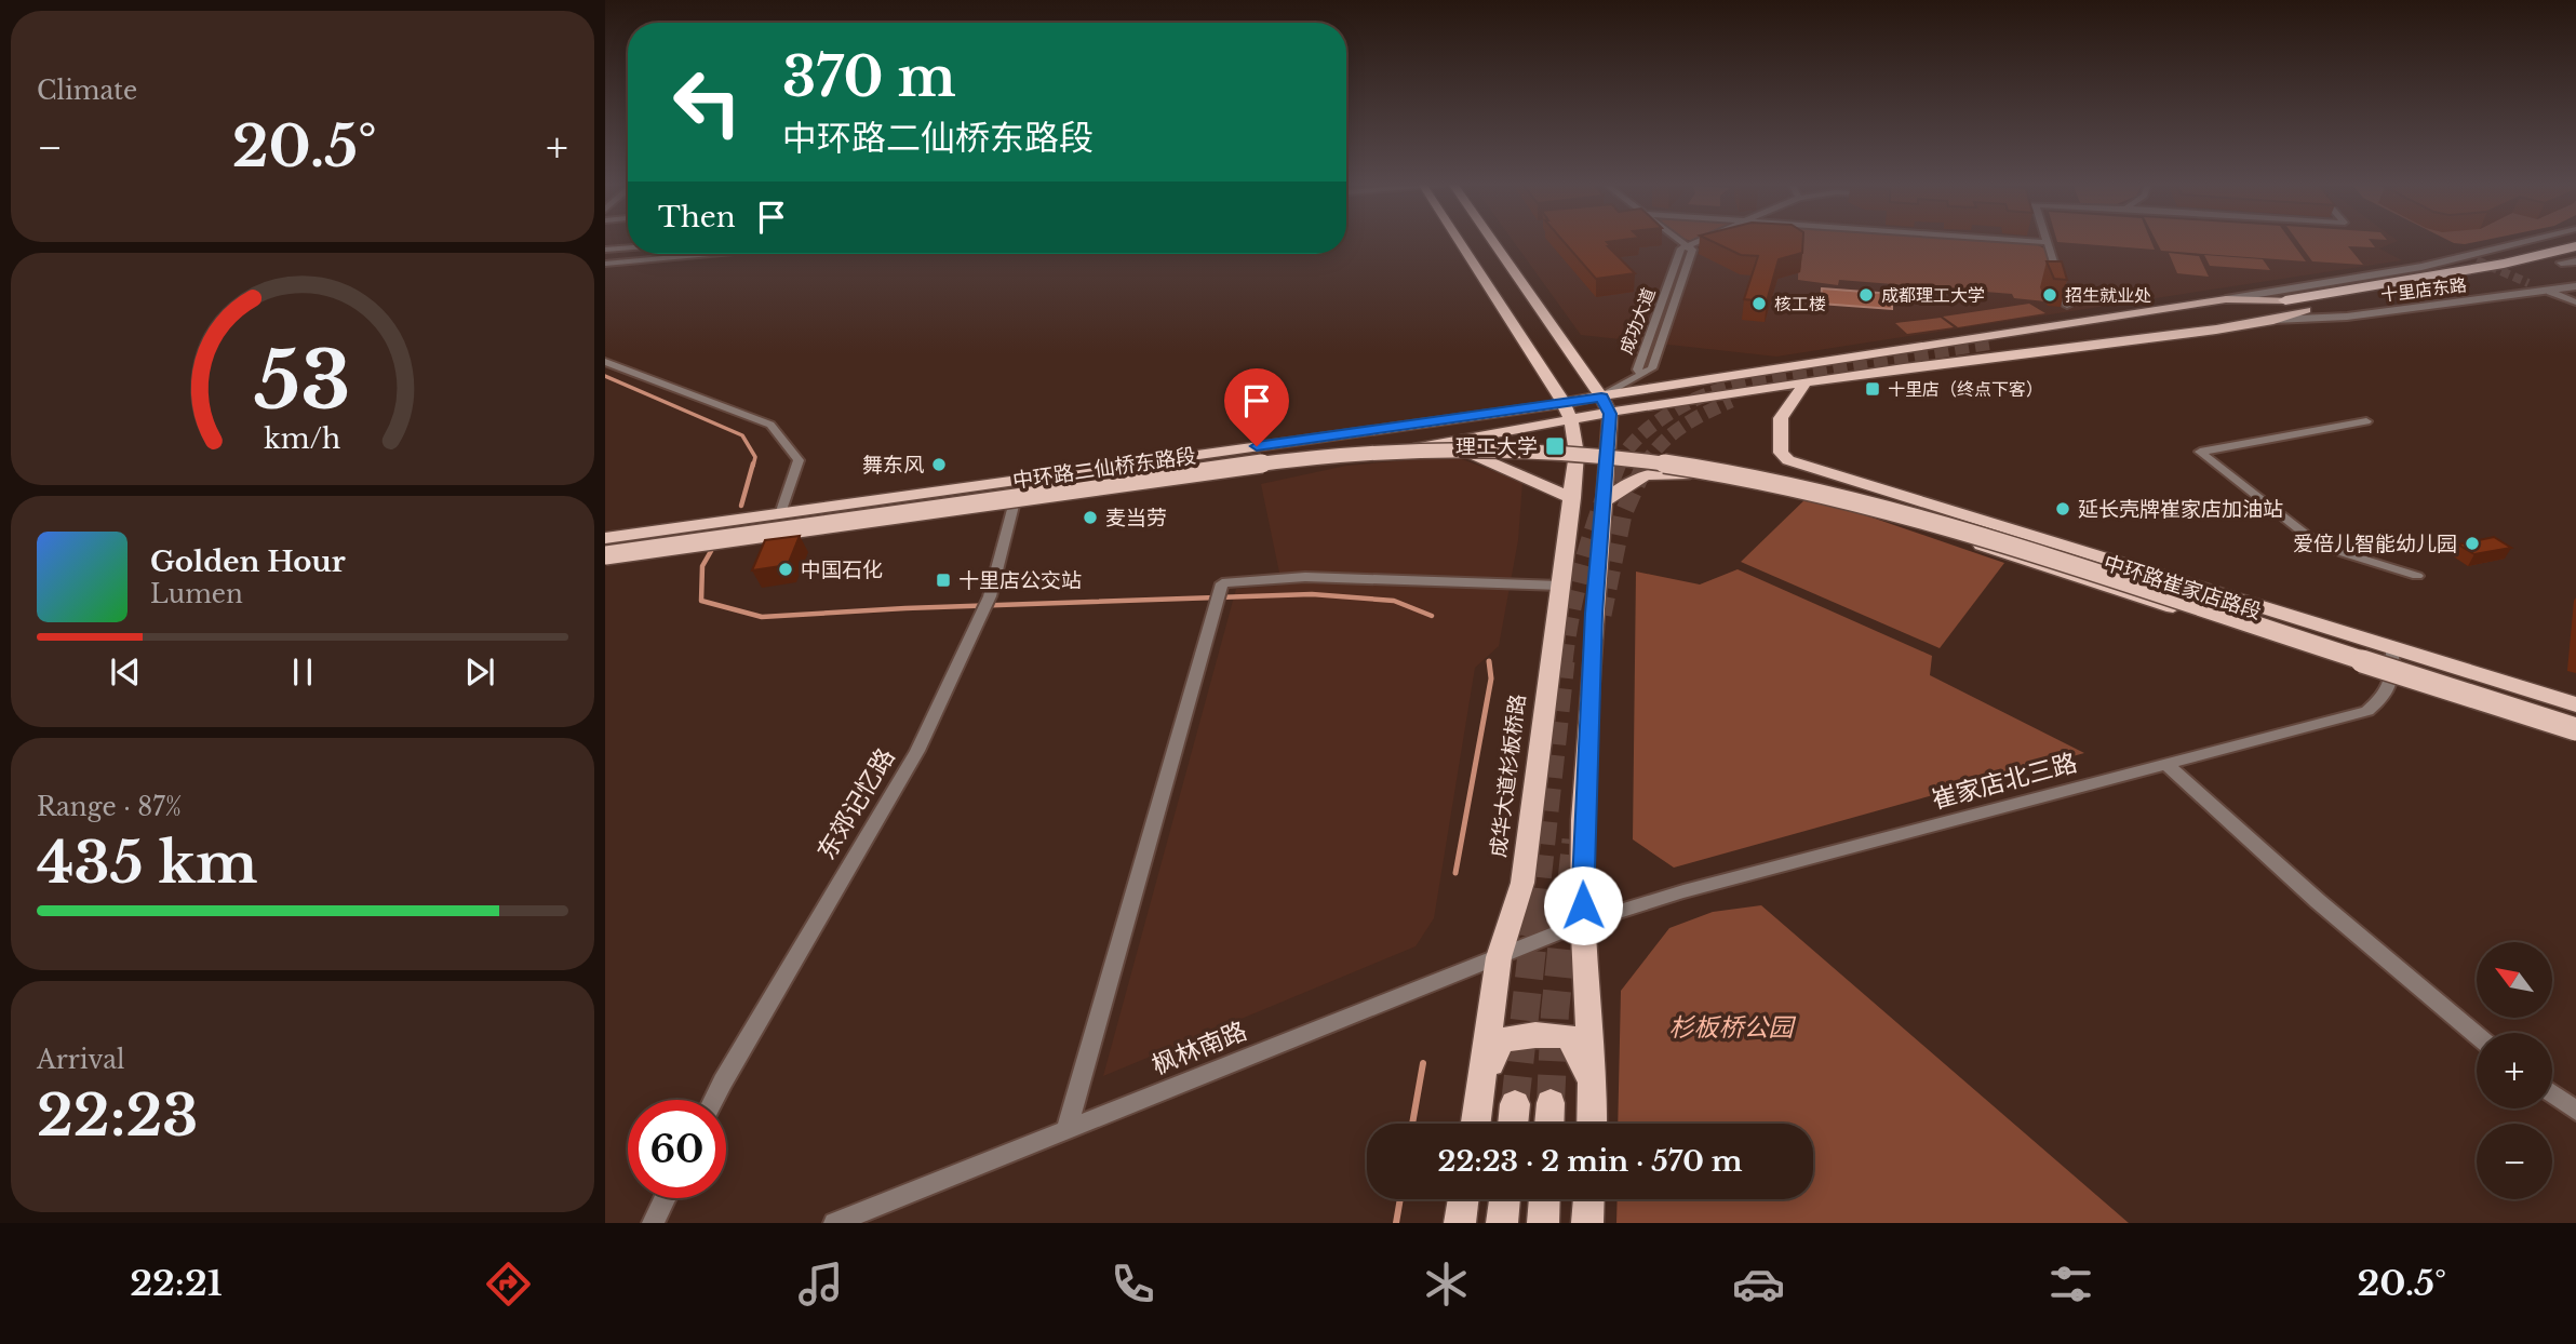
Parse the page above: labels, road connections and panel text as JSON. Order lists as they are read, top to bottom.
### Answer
{
  "streets": {
    "main road": ["中环路二仙桥东路段", "中环路崔家店路段", "成华大道杉板桥路"],
    "street": [
      "十里店东路",
      "成功大道",
      "崔家店北三路",
      "东郊记忆路",
      "枫林南路"
    ]
  },
  "crossings": [
    ["成功大道", "中环路二仙桥东路段"],
    ["中环路二仙桥东路段", "成华大道杉板桥路"],
    ["中环路二仙桥东路段", "东郊记忆路"],
    ["中环路崔家店路段", "崔家店北三路"],
    ["成华大道杉板桥路", "枫林南路"],
    ["崔家店北三路", "枫林南路"]
  ],
  "parks": ["杉板桥公园"],
  "places": {
    "other": [
      "成都理工大学",
      "招生就业处",
      "核工楼",
      "舞东风",
      "延长壳牌崔家店加油站",
      "麦当劳",
      "爱倍儿智能幼儿园",
      "中国石化"
    ],
    "transit": ["十里店（终点下客）", "理工大学", "十里店公交站"]
  },
  "north": "top left",
  "page": {
    "tile": [
      "Climate",
      ["Range · 87%", "435 km"],
      ["Arrival", "22:23"]
    ],
    "turn": ["370 m", "中环路二仙桥东路段"],
    "heat": ["−", "20.5°", "+"],
    "then": "Then",
    "song": ["Golden Hour", "Lumen"],
    "map_buttons": ["+", "−"],
    "limit": "60",
    "trip": "22:23 · 2 min · 570 m",
    "tabs": ["22:21", "20.5°"],
    "gauge": ["53", "km/h"]
  }
}
